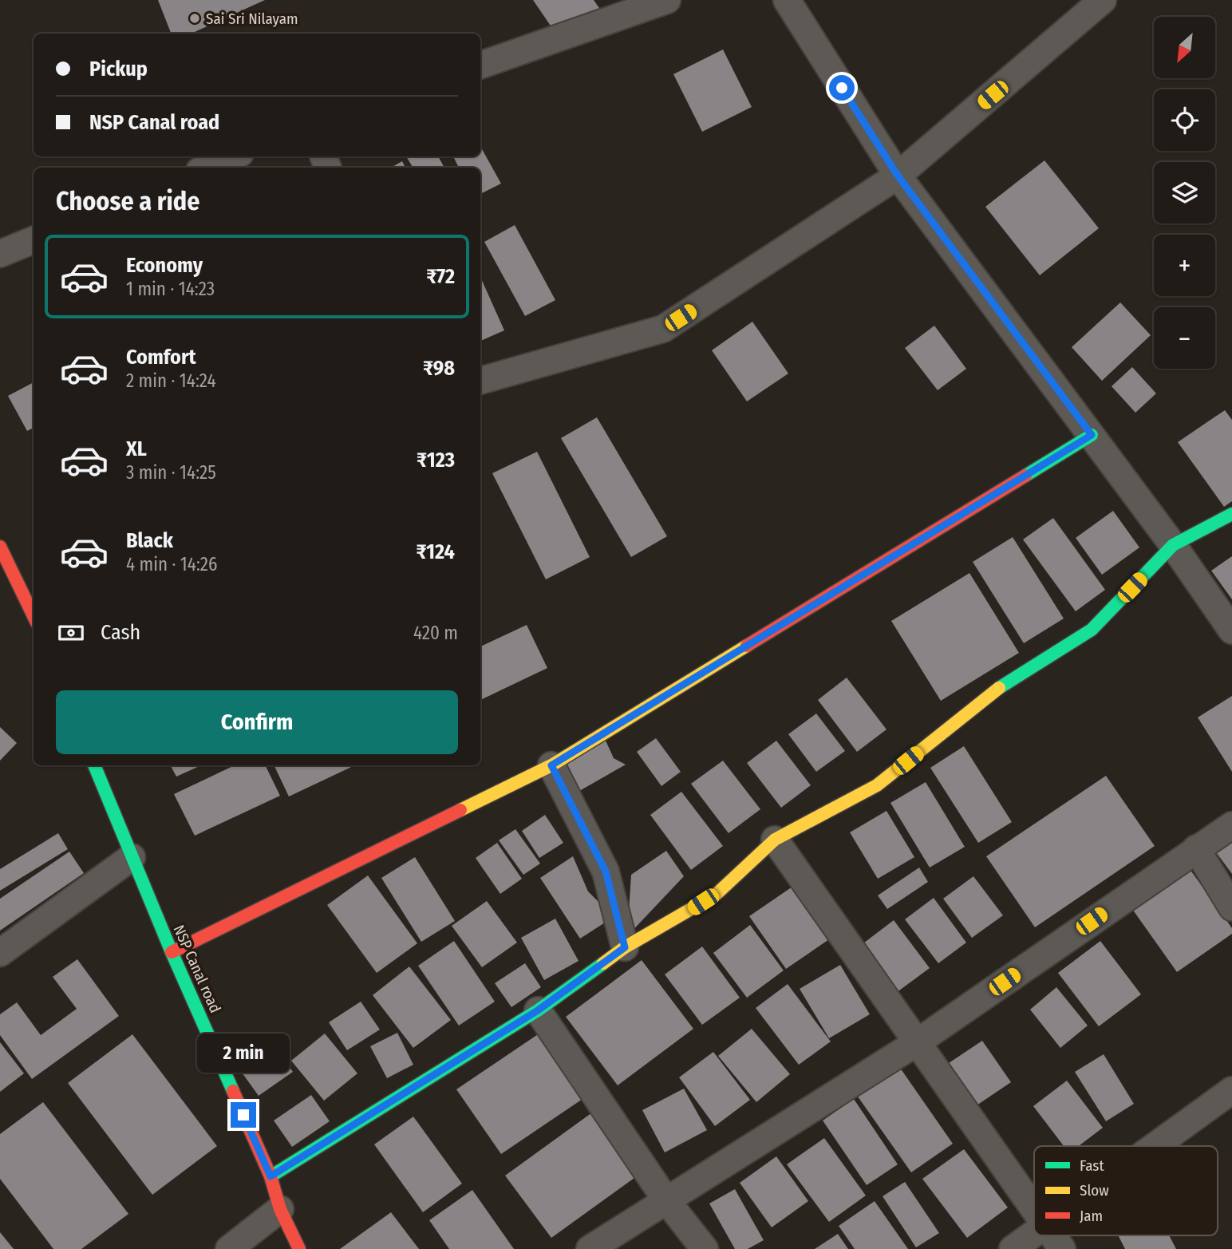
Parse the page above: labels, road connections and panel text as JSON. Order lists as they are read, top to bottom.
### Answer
{
  "streets": {
    "street": ["NSP Canal road"]
  },
  "places": ["Sai Sri Nilayam"],
  "legend": ["Fast", "Slow", "Jam"],
  "north": "bottom left",
  "page": {
    "map_buttons": ["+", "−"],
    "banner": ["Pickup", "NSP Canal road"],
    "heading": "Choose a ride",
    "list": [
      {
        "name": "Economy",
        "note": "1 min · 14:23",
        "value": "₹72"
      },
      {
        "name": "Comfort",
        "note": "2 min · 14:24",
        "value": "₹98"
      },
      {
        "name": "XL",
        "note": "3 min · 14:25",
        "value": "₹123"
      },
      {
        "name": "Black",
        "note": "4 min · 14:26",
        "value": "₹124"
      }
    ],
    "pay": ["Cash", "420 m"],
    "buttons": "Confirm",
    "bubble": "2 min"
  }
}
